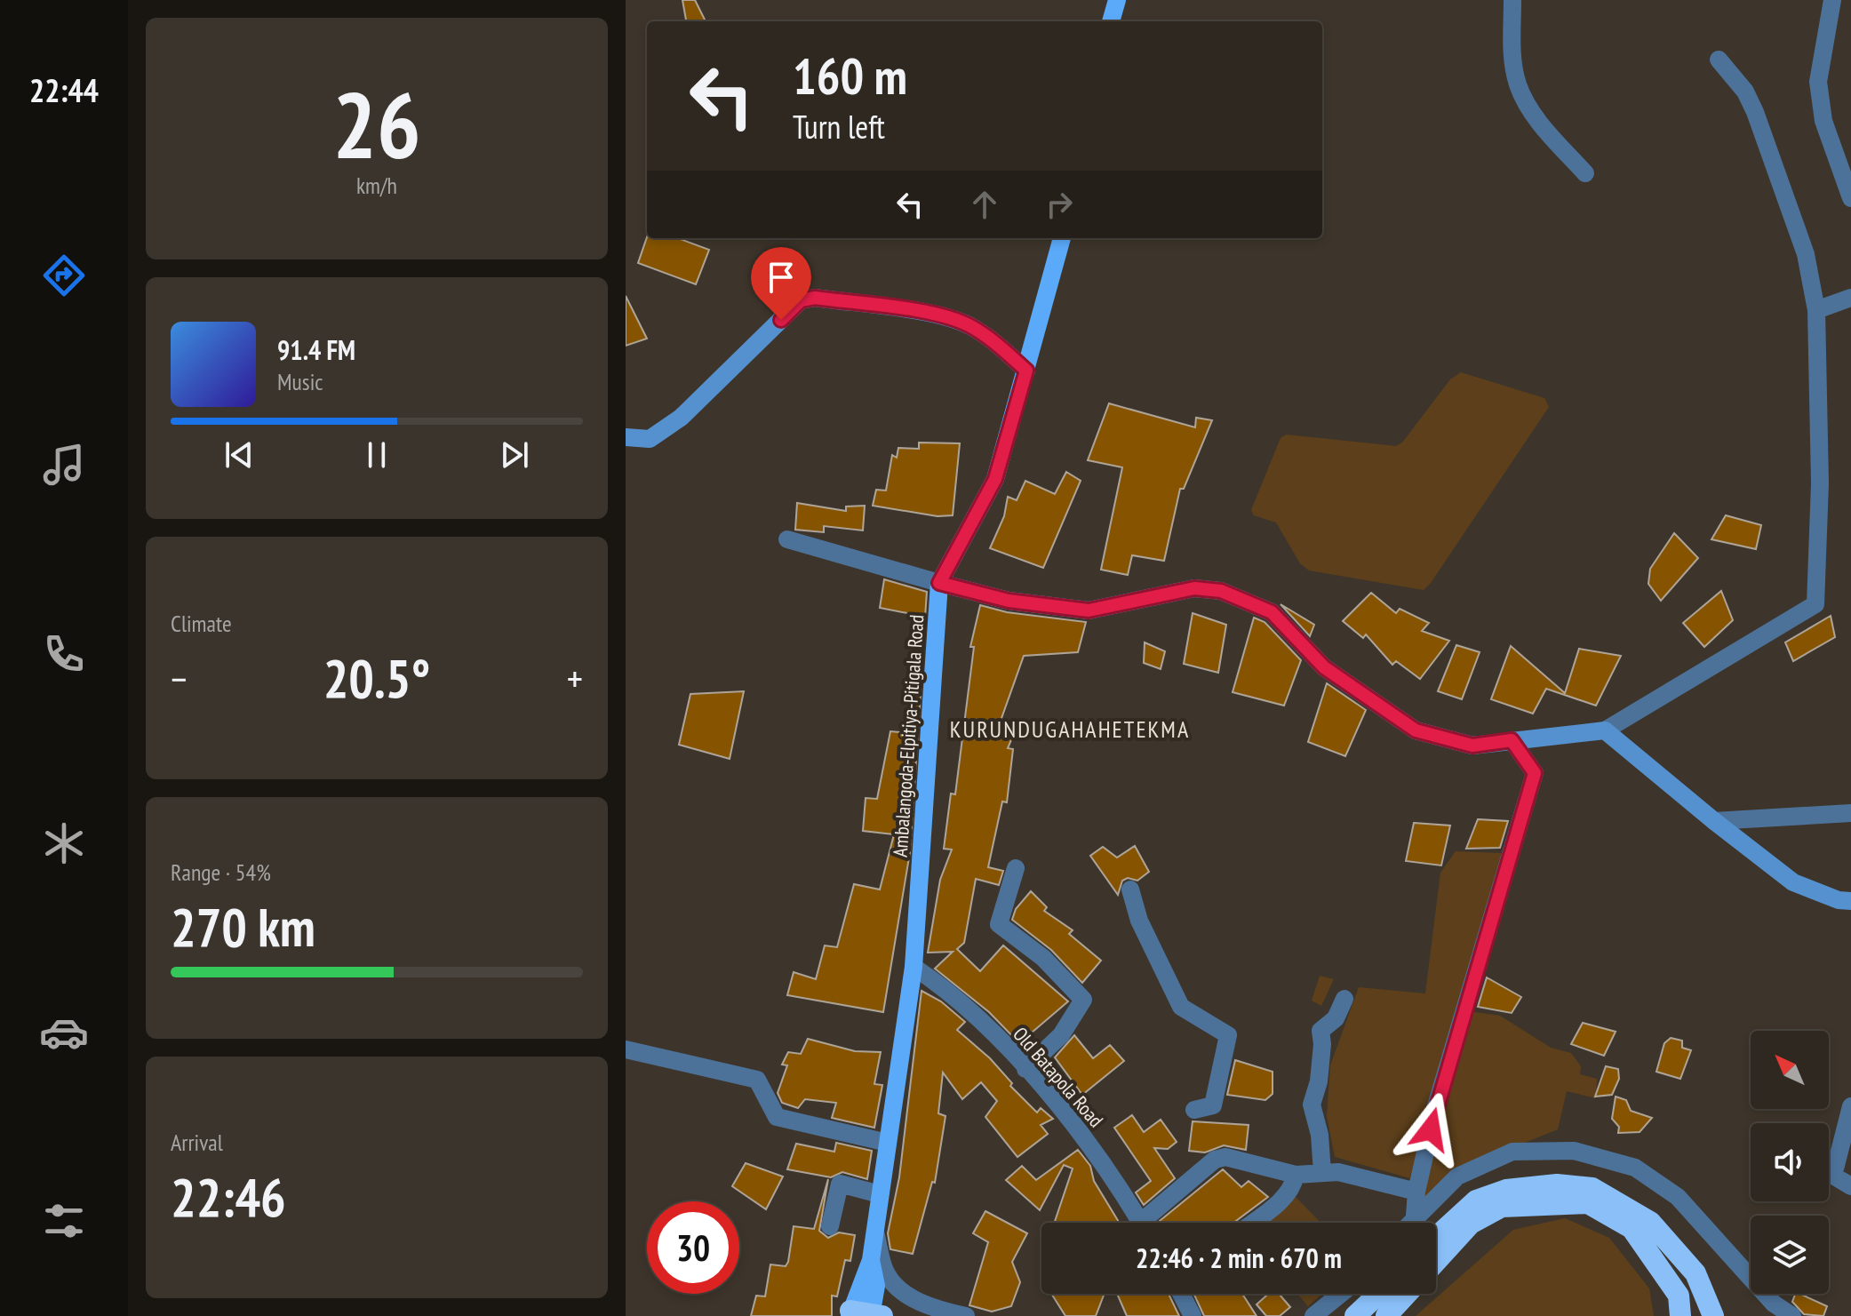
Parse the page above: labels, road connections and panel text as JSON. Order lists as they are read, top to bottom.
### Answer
{
  "streets": {
    "main road": ["Ambalangoda-Elpitiya-Pitigala Road"],
    "street": ["Old Batapola Road"]
  },
  "crossings": [
    ["Ambalangoda-Elpitiya-Pitigala Road", "Old Batapola Road"]
  ],
  "districts": ["KURUNDUGAHAHETEKMA"],
  "north": "top left",
  "page": {
    "tabs": "22:44",
    "tile": [
      ["26", "km/h"],
      "Climate",
      ["Range · 54%", "270 km"],
      ["Arrival", "22:46"]
    ],
    "turn": ["160 m", "Turn left"],
    "song": ["91.4 FM", "Music"],
    "heat": ["−", "20.5°", "+"],
    "limit": "30",
    "trip": "22:46 · 2 min · 670 m"
  }
}
